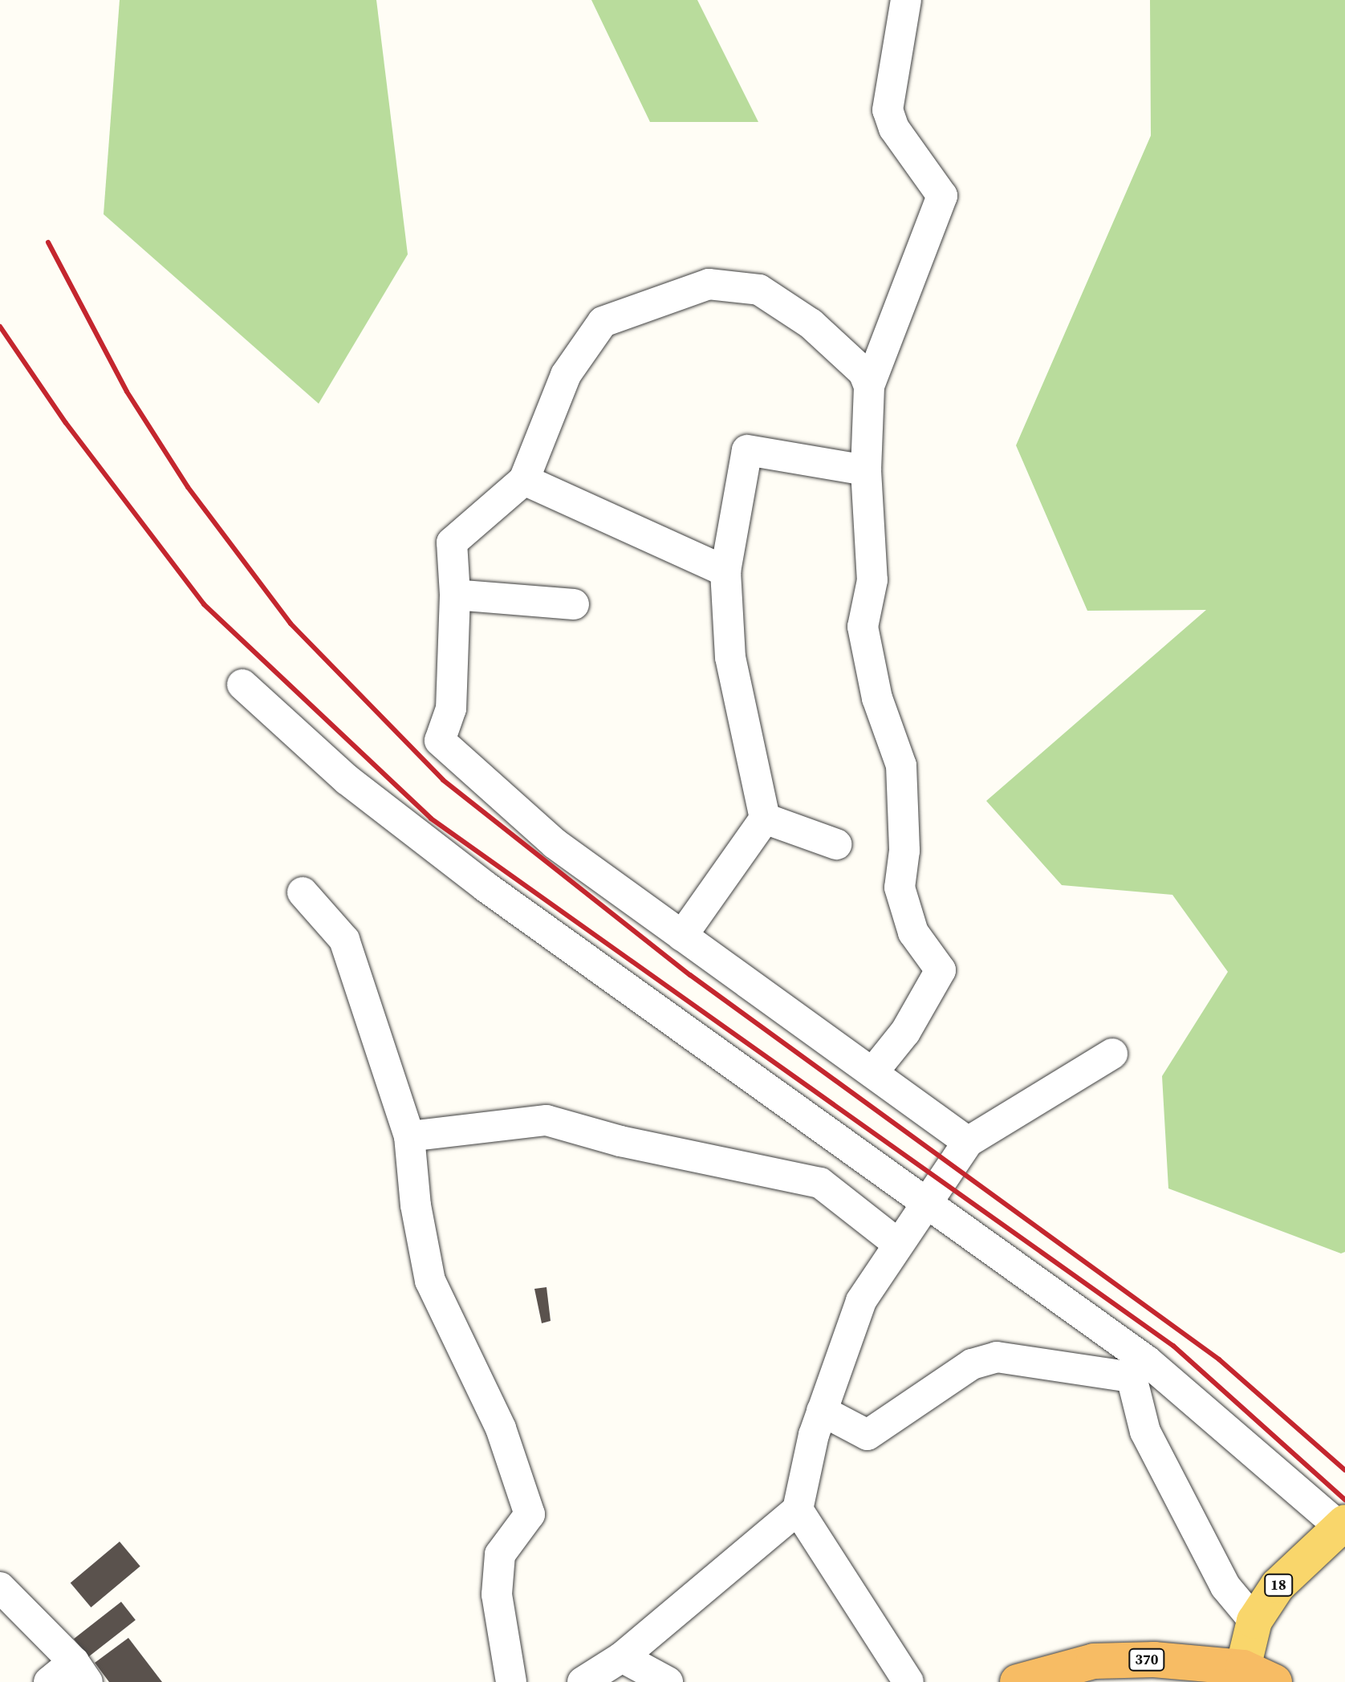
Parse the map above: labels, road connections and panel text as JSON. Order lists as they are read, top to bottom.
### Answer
{
  "streets": {
    "highway": ["370"],
    "main road": ["18"]
  },
  "crossings": [
    ["18", "370"]
  ]
}
